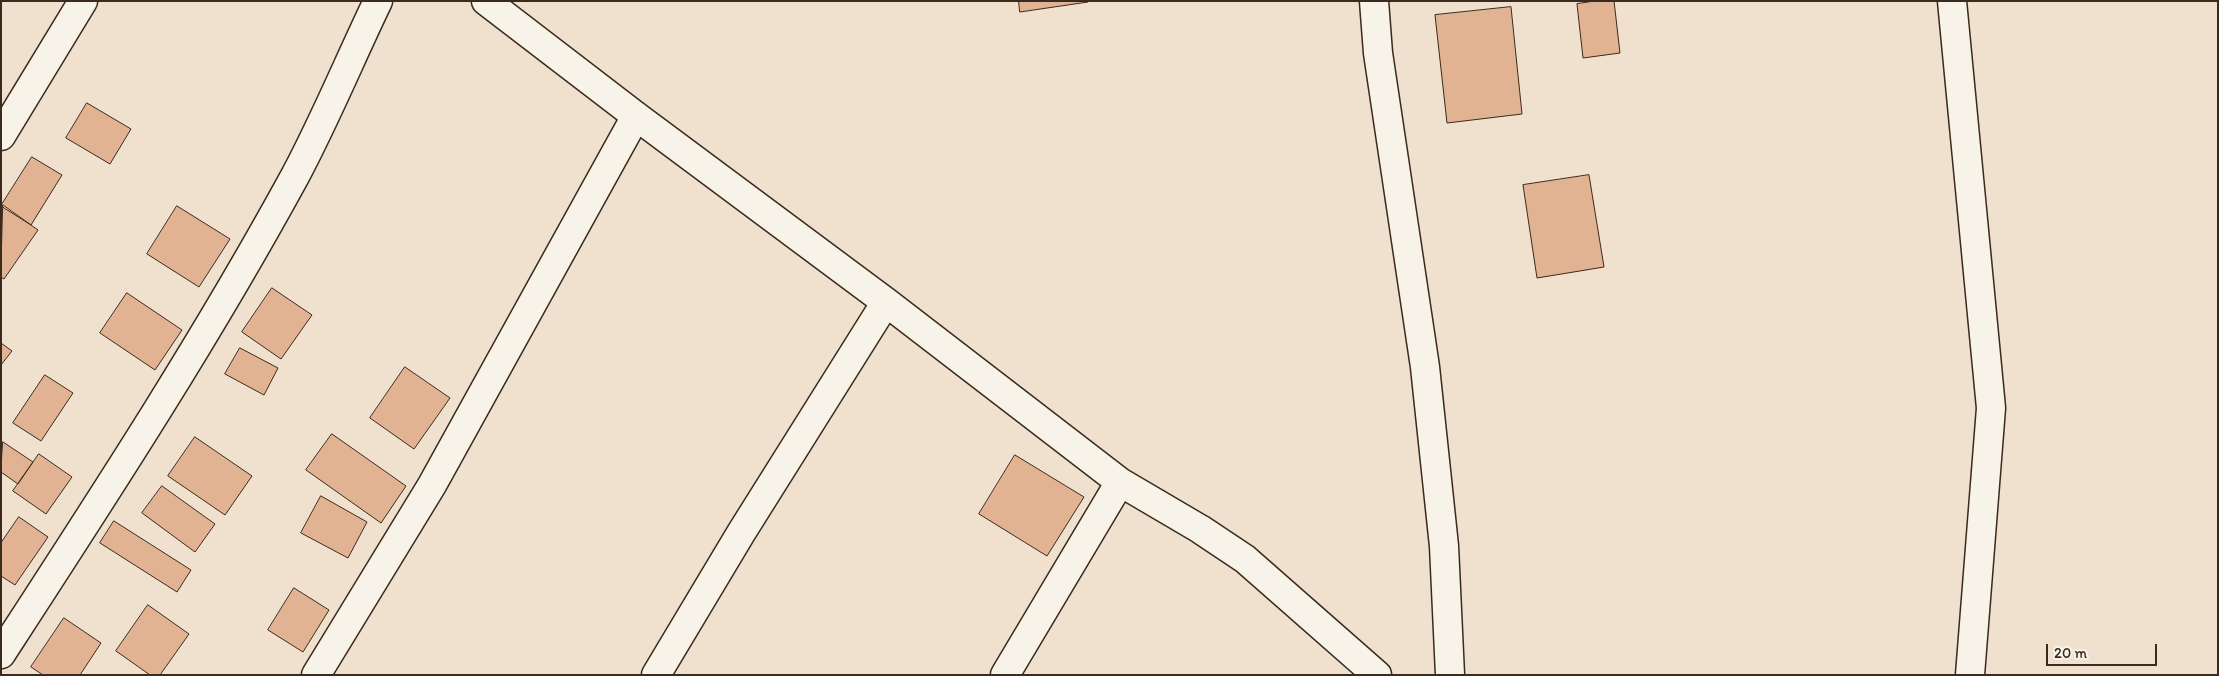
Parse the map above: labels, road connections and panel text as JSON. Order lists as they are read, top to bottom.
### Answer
{
  "scale_bar": "20 m"
}
